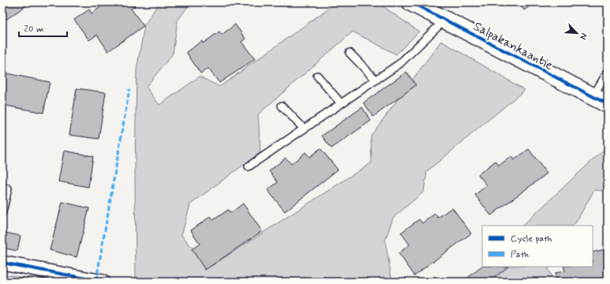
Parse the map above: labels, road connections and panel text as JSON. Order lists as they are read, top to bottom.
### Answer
{
  "streets": {
    "street": ["Salpakankaantie"]
  },
  "legend": ["Cycle path", "Path"],
  "scale_bar": "20 m",
  "north": "bottom right"
}
